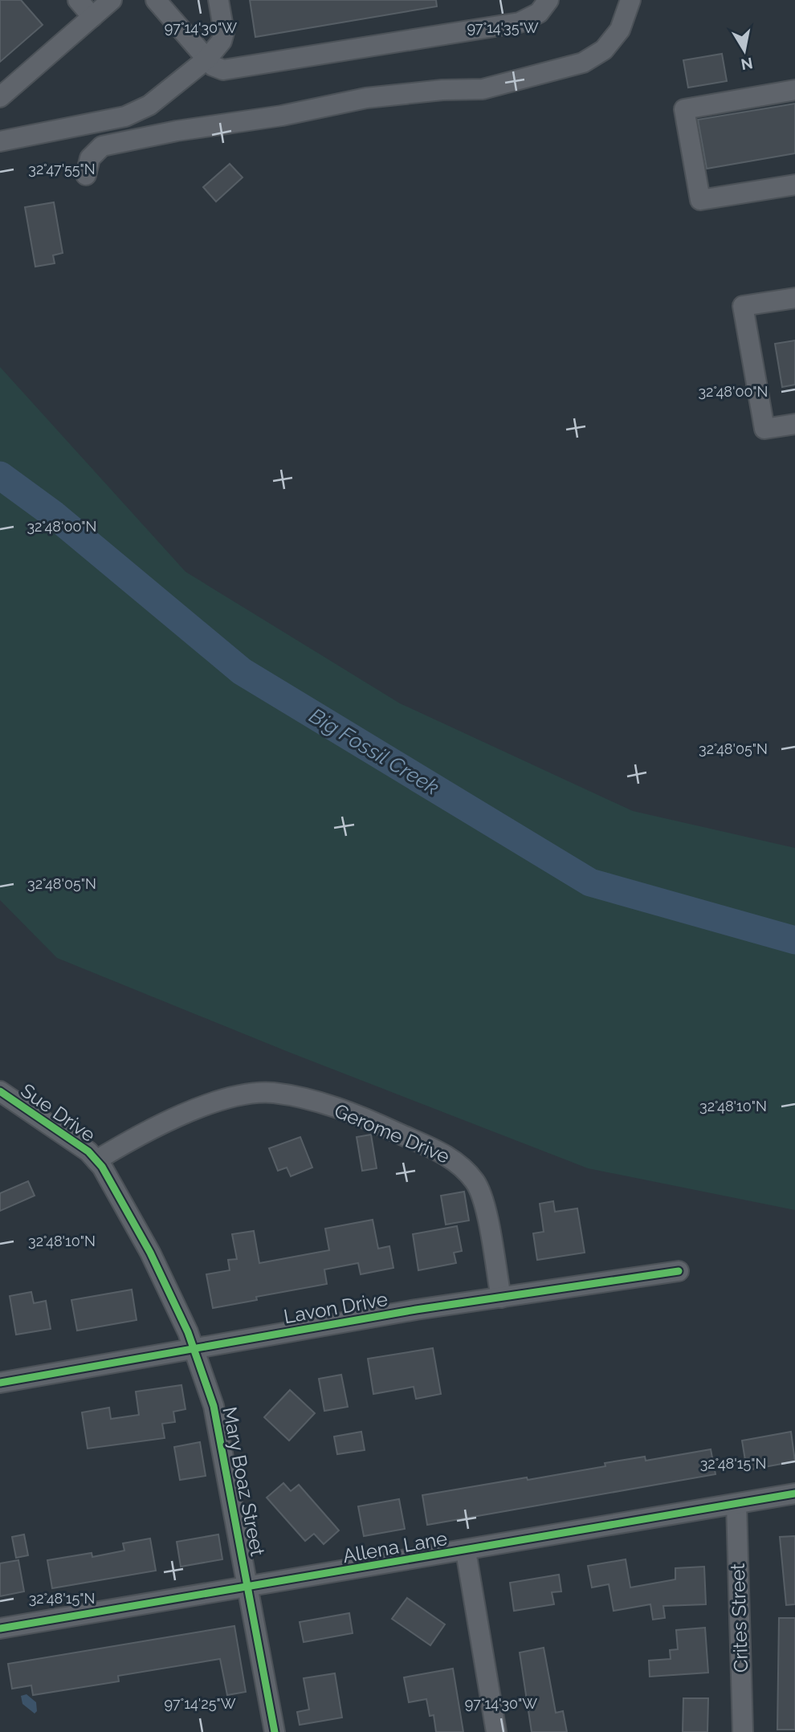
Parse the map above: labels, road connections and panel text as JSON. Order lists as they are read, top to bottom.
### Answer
{
  "streets": {
    "street": [
      "Sue Drive",
      "Gerome Drive",
      "Lavon Drive",
      "Mary Boaz Street",
      "Allena Lane",
      "Crites Street"
    ]
  },
  "crossings": [
    ["Sue Drive", "Gerome Drive"],
    ["Sue Drive", "Mary Boaz Street"],
    ["Gerome Drive", "Lavon Drive"],
    ["Gerome Drive", "Mary Boaz Street"],
    ["Lavon Drive", "Mary Boaz Street"],
    ["Mary Boaz Street", "Allena Lane"],
    ["Allena Lane", "Crites Street"]
  ],
  "water": ["Big Fossil Creek"],
  "north": "bottom",
  "coordinates": [
    "97°14'30\"W",
    "97°14'35\"W",
    "32°47'55\"N",
    "32°48'00\"N",
    "32°48'05\"N",
    "32°48'10\"N",
    "32°48'15\"N",
    "97°14'25\"W"
  ]
}
